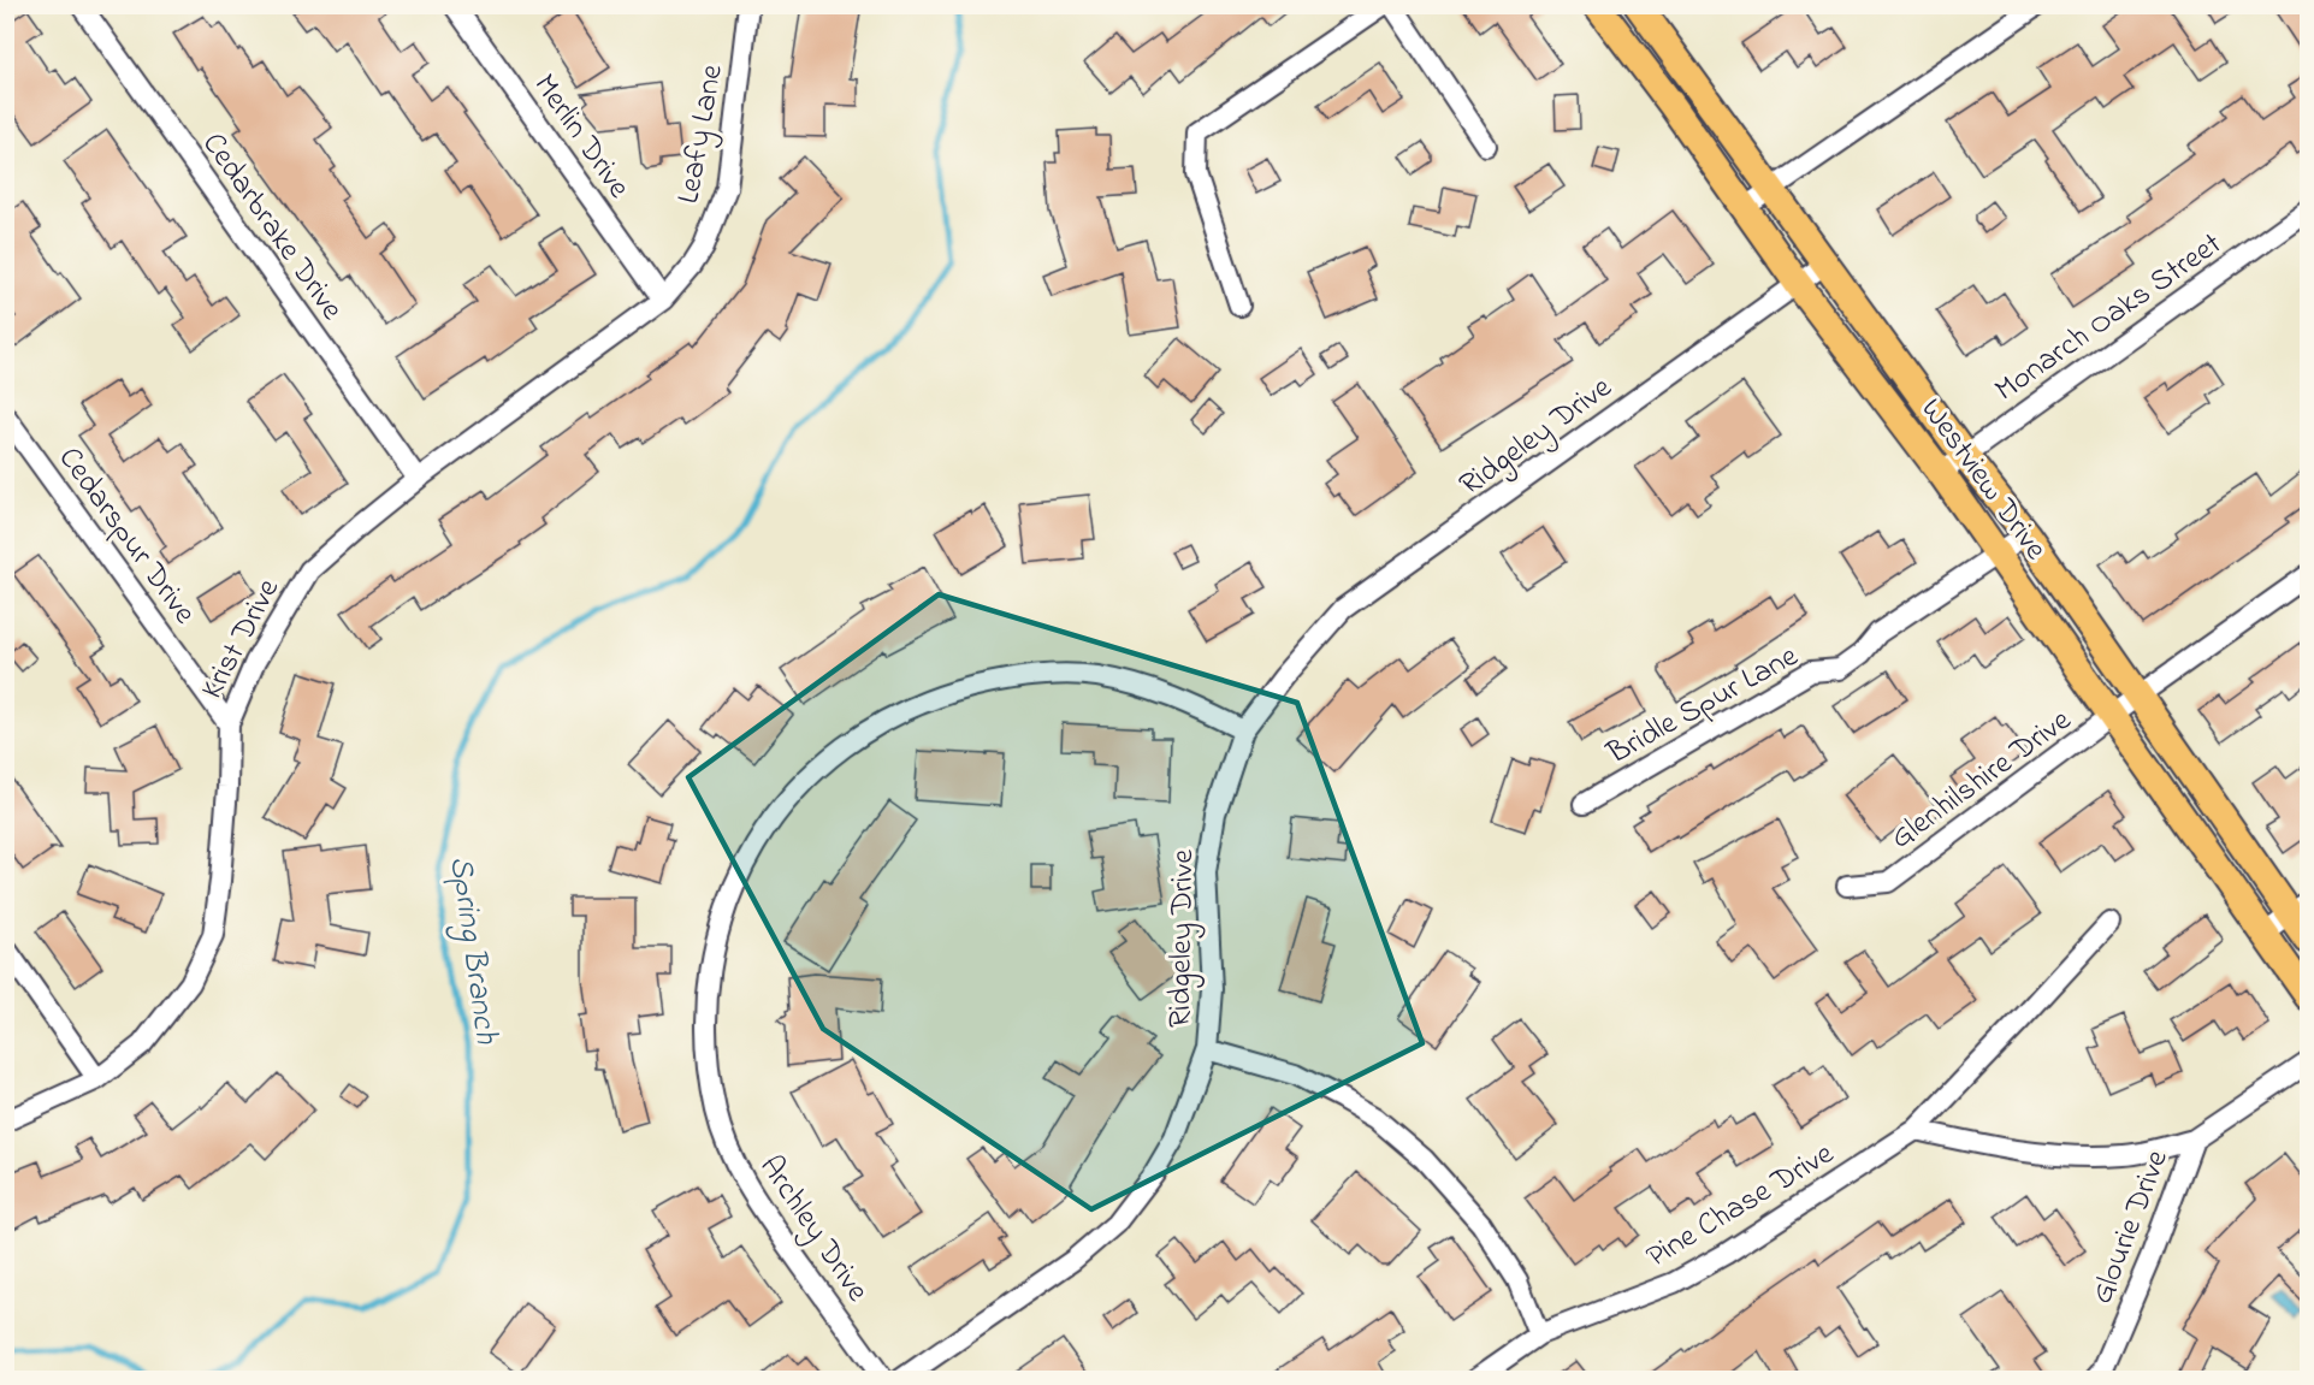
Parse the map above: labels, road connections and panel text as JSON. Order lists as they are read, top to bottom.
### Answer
{
  "streets": {
    "main road": ["Westview Drive"],
    "street": [
      "Leafy Lane",
      "Merlin Drive",
      "Cedarbrake Drive",
      "Monarch Oaks Street",
      "Ridgeley Drive",
      "Cedarspur Drive",
      "Krist Drive",
      "Bridle Spur Lane",
      "Glenhilshire Drive",
      "Pine Chase Drive",
      "Glourie Drive",
      "Archley Drive"
    ]
  },
  "crossings": [
    ["Leafy Lane", "Merlin Drive"],
    ["Leafy Lane", "Krist Drive"],
    ["Merlin Drive", "Krist Drive"],
    ["Cedarbrake Drive", "Krist Drive"],
    ["Monarch Oaks Street", "Westview Drive"],
    ["Ridgeley Drive", "Westview Drive"],
    ["Ridgeley Drive", "Archley Drive"],
    ["Westview Drive", "Bridle Spur Lane"],
    ["Westview Drive", "Glenhilshire Drive"],
    ["Cedarspur Drive", "Krist Drive"]
  ],
  "water": ["Spring Branch"]
}
